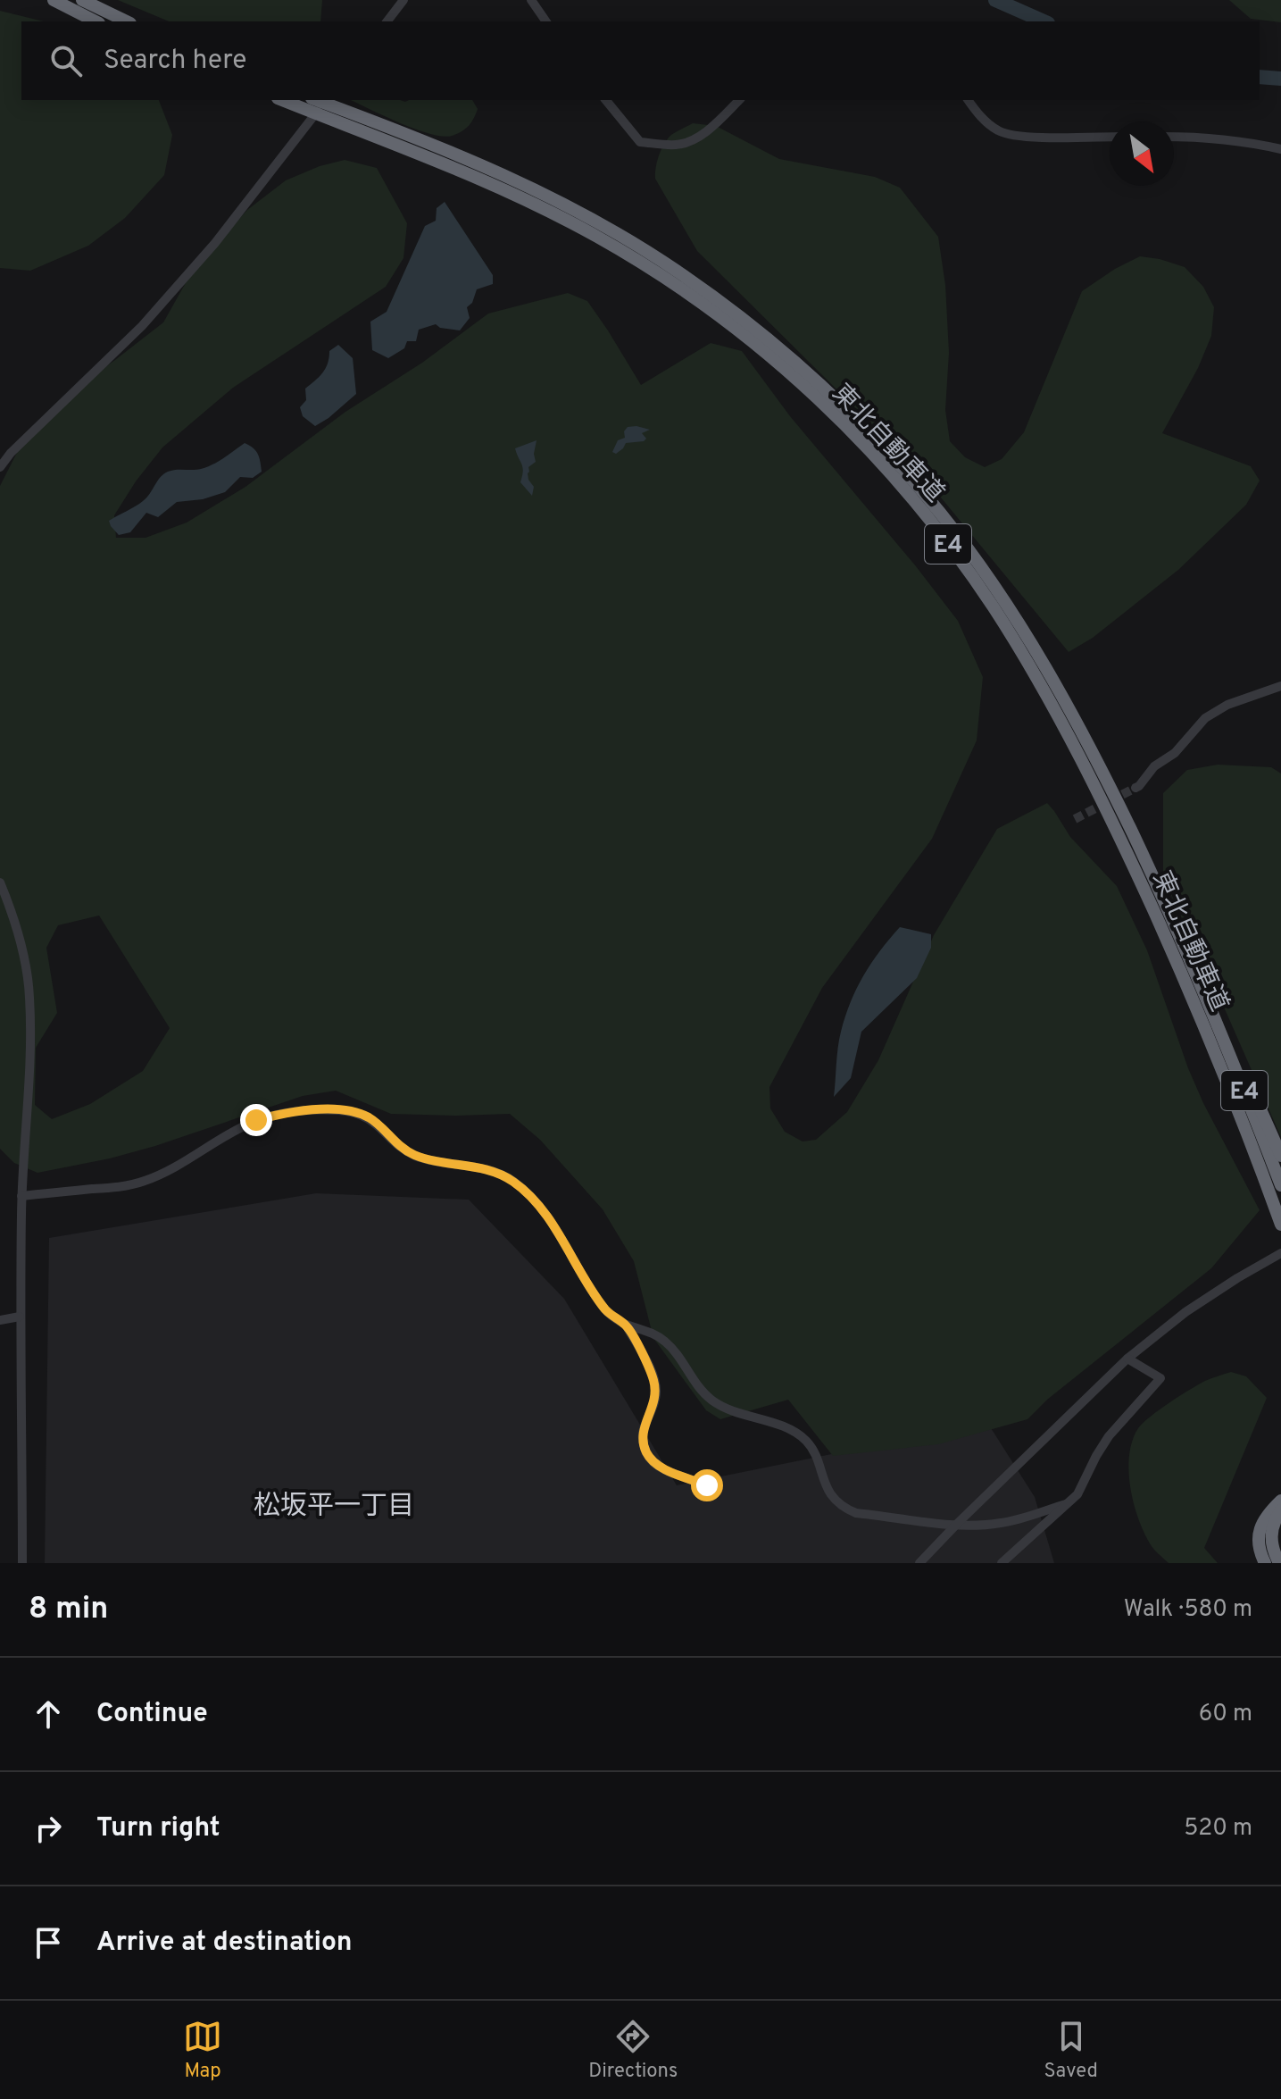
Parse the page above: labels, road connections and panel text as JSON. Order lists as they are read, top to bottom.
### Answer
{
  "streets": {
    "highway": ["東北自動車道", "E4"]
  },
  "districts": ["松坂平一丁目"],
  "north": "bottom right",
  "page": {
    "search": "Search here",
    "heading": ["8 min", "Walk · 580 m"],
    "list": [
      ["Continue", "60 m"],
      ["Turn right", "520 m"],
      "Arrive at destination"
    ],
    "nav": ["Map", "Directions", "Saved"]
  }
}
